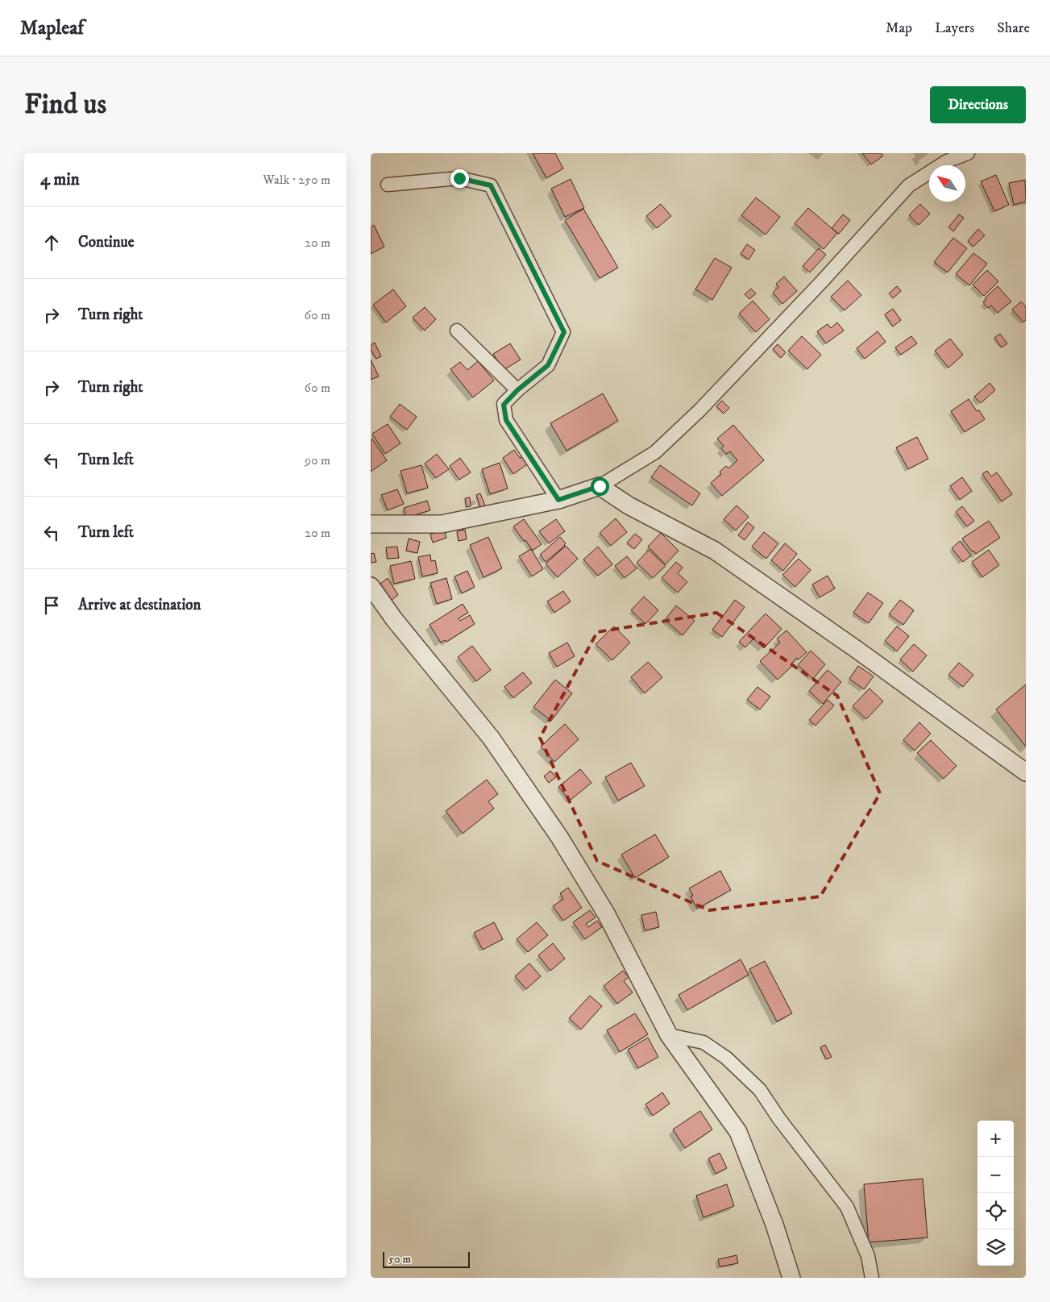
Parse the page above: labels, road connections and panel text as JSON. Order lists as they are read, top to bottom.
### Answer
{
  "scale_bar": "50 m",
  "north": "top left",
  "page": {
    "header": "Mapleaf",
    "nav": ["Map", "Layers", "Share"],
    "buttons": "Directions",
    "title": "Find us",
    "heading": ["4 min", "Walk · 250 m"],
    "list": [
      ["Continue", "20 m"],
      ["Turn right", "60 m"],
      ["Turn right", "60 m"],
      ["Turn left", "90 m"],
      ["Turn left", "20 m"],
      "Arrive at destination"
    ],
    "map_buttons": ["+", "−"],
    "scale": "50 m"
  }
}
